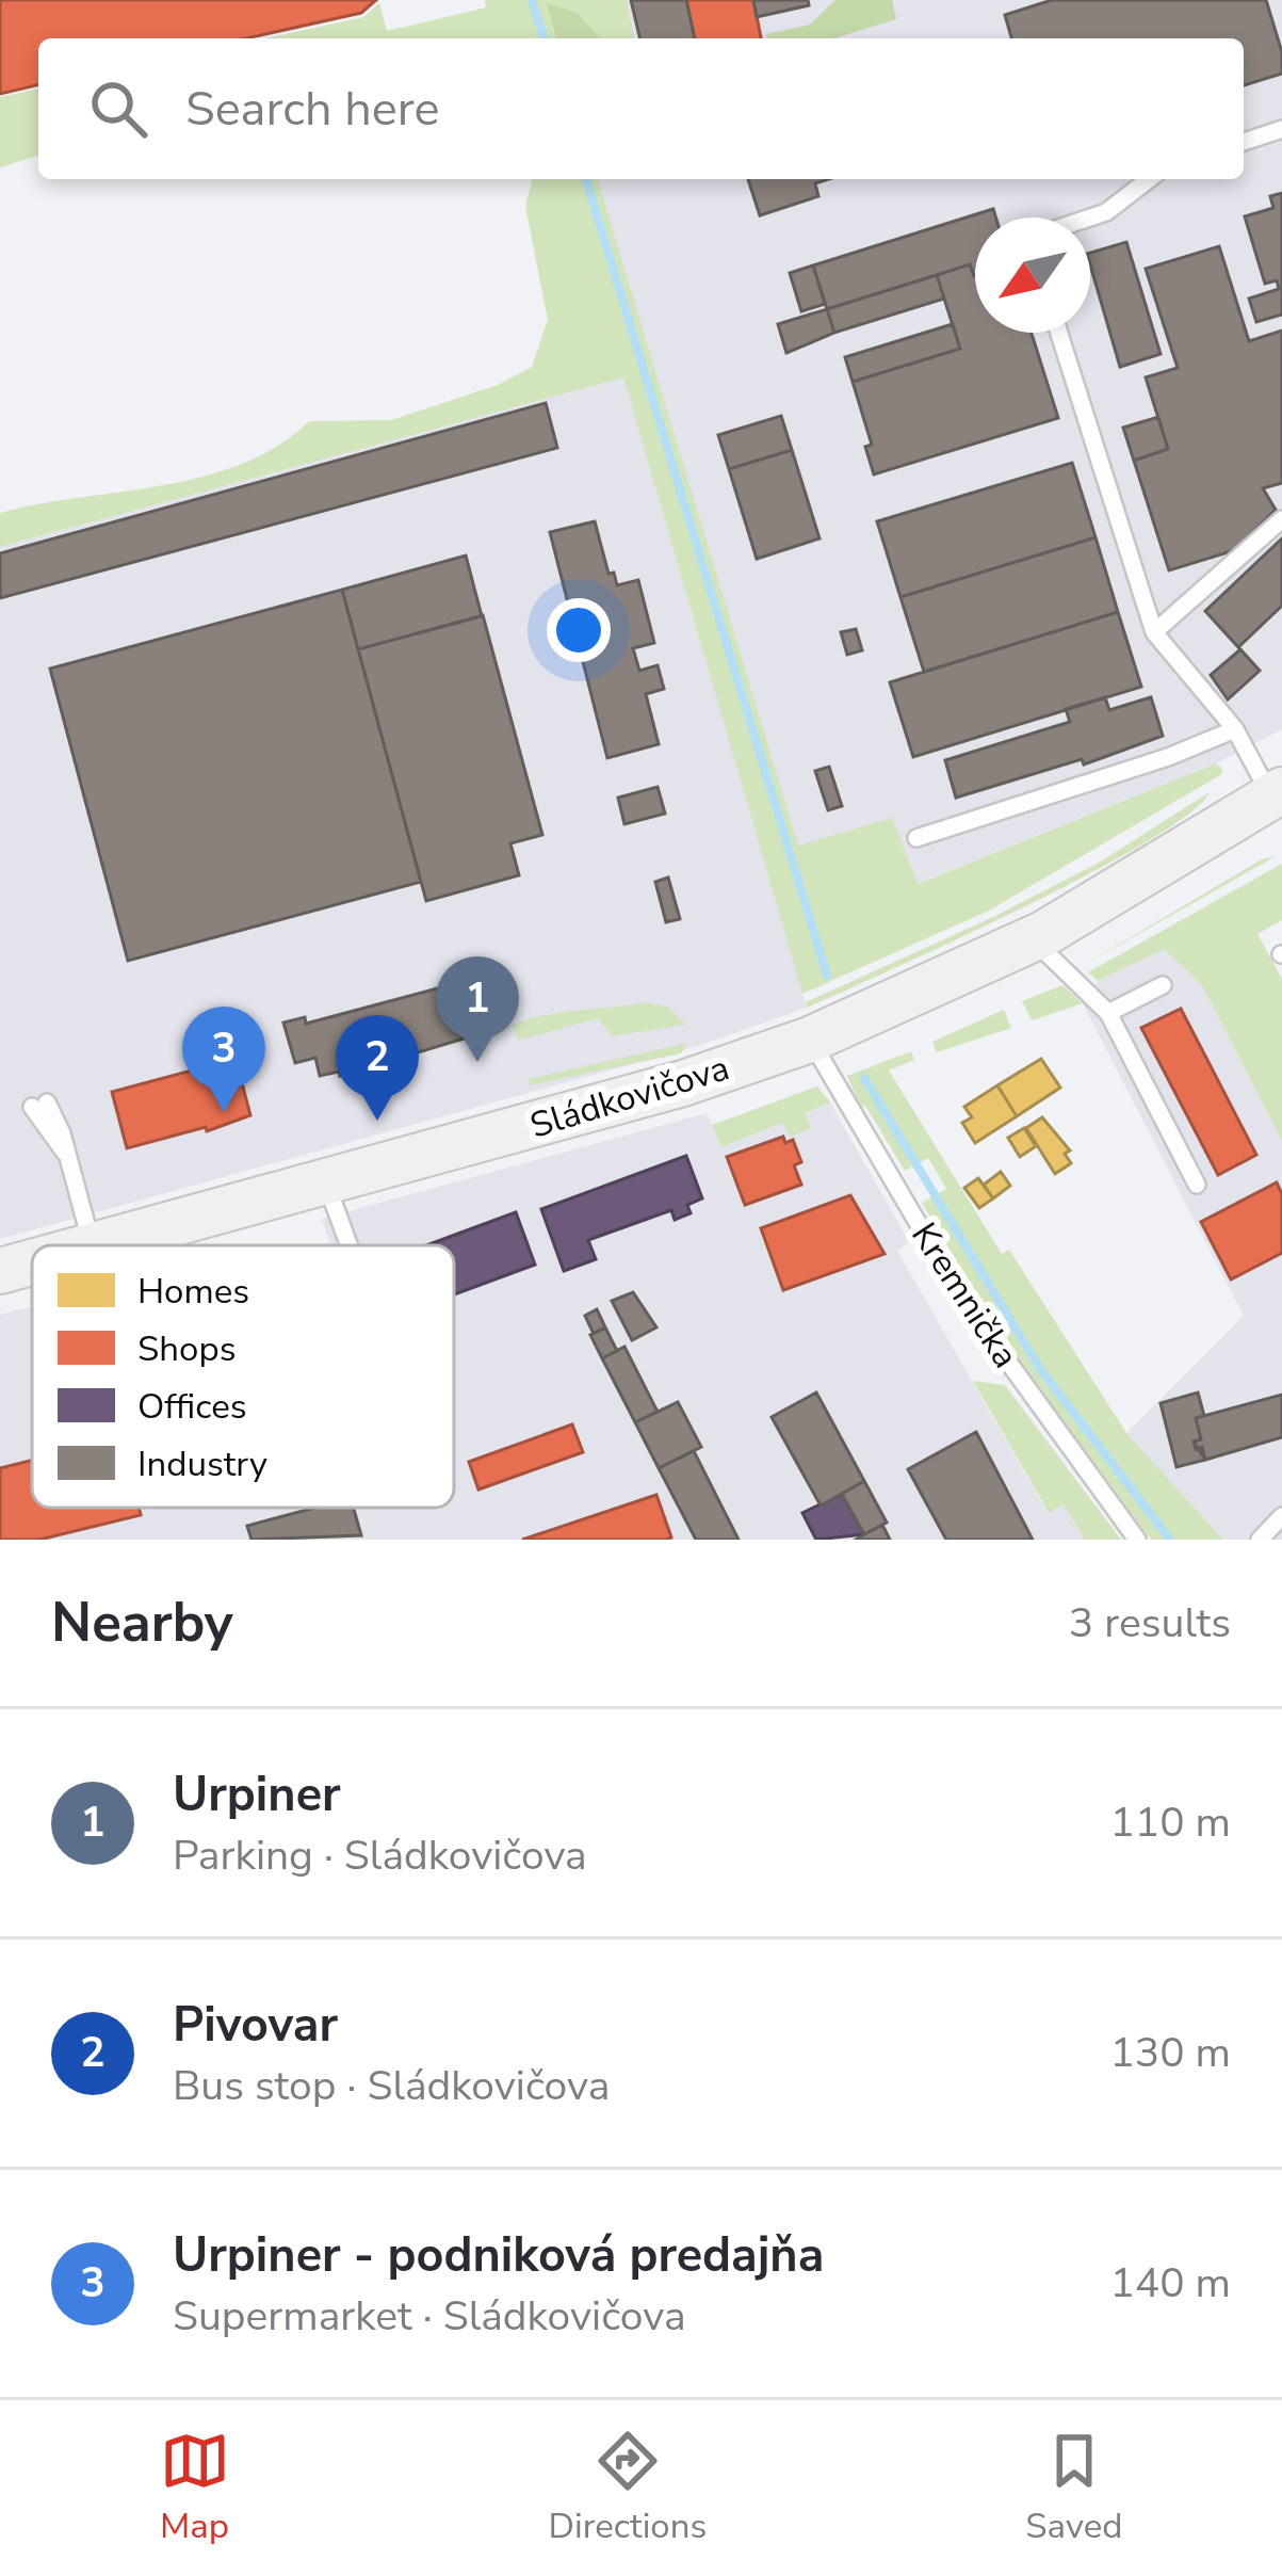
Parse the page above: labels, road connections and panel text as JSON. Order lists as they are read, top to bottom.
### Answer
{
  "streets": {
    "main road": ["Sládkovičova"],
    "lane": ["Kremnička"]
  },
  "crossings": [
    ["Sládkovičova", "Kremnička"]
  ],
  "legend": [
    "Homes",
    "Shops",
    "Offices",
    "Industry"
  ],
  "north": "bottom left",
  "page": {
    "search": "Search here",
    "pins": ["1", "3", "2"],
    "heading": ["Nearby", "3 results"],
    "list": [
      {
        "mark": "1",
        "name": "Urpiner",
        "note": "Parking · Sládkovičova",
        "value": "110 m"
      },
      {
        "mark": "2",
        "name": "Pivovar",
        "note": "Bus stop · Sládkovičova",
        "value": "130 m"
      },
      {
        "mark": "3",
        "name": "Urpiner - podniková predajňa",
        "note": "Supermarket · Sládkovičova",
        "value": "140 m"
      }
    ],
    "nav": ["Map", "Directions", "Saved"]
  }
}
